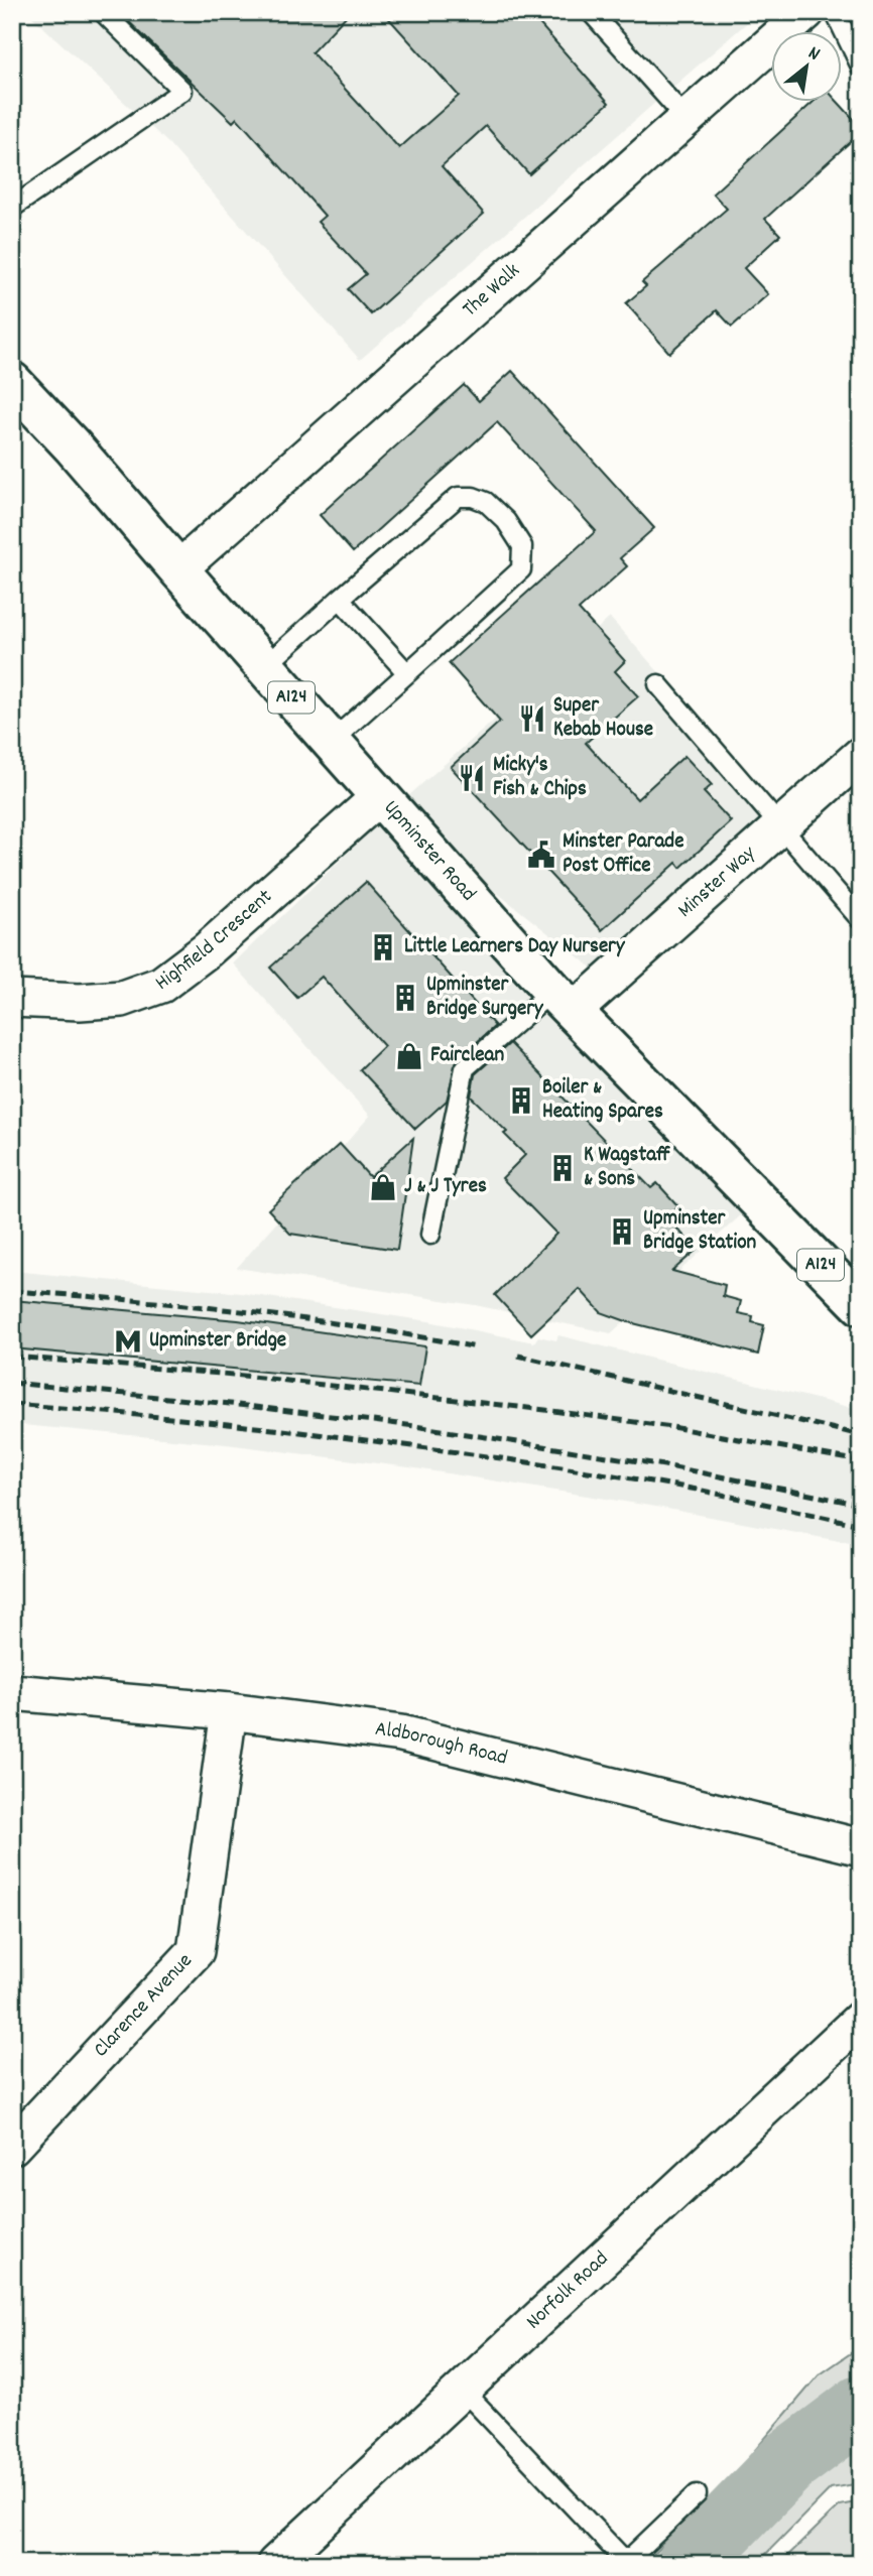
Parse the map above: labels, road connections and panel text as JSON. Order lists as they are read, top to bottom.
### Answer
{
  "streets": {
    "main road": ["A124", "Upminster Road"],
    "street": [
      "The Walk",
      "Minster Way",
      "Highfield Crescent",
      "Aldborough Road",
      "Clarence Avenue",
      "Norfolk Road"
    ]
  },
  "crossings": [
    ["The Walk", "Upminster Road"],
    ["Upminster Road", "Minster Way"],
    ["Upminster Road", "Highfield Crescent"],
    ["Aldborough Road", "Clarence Avenue"]
  ],
  "places": {
    "restaurant": ["Super Kebab House", "Micky's Fish & Chips"],
    "public building": ["Minster Parade Post Office"],
    "building": [
      "Little Learners Day Nursery",
      "Upminster Bridge Surgery",
      "Boiler & Heating Spares",
      "K Wagstaff & Sons",
      "Upminster Bridge Station"
    ],
    "shop": ["Fairclean", "J & J Tyres"],
    "metro station": ["Upminster Bridge"]
  },
  "north": "top right"
}
